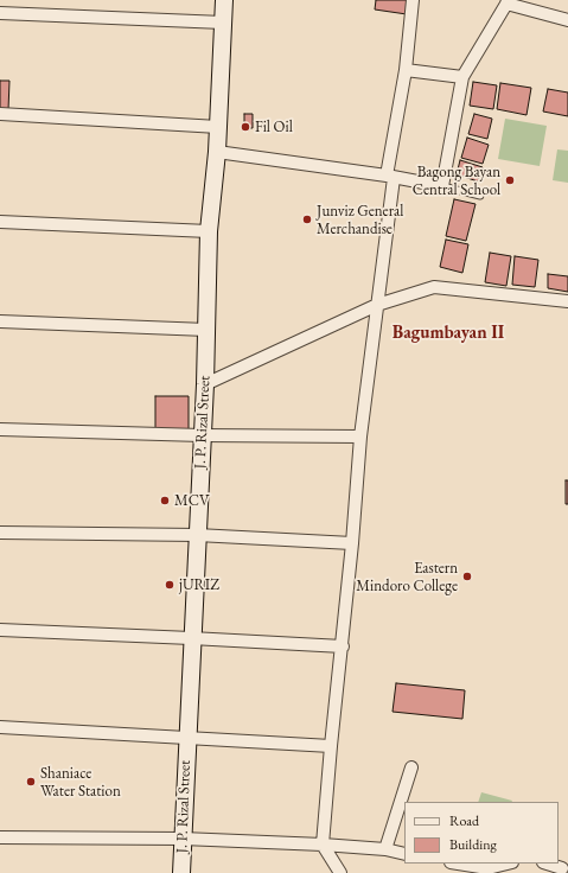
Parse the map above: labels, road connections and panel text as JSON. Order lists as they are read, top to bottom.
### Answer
{
  "streets": {
    "main road": ["J. P. Rizal Street"]
  },
  "districts": ["Bagumbayan II"],
  "places": [
    "Fil Oil",
    "Bagong Bayan Central School",
    "Junviz General Merchandise",
    "MCV",
    "Eastern Mindoro College",
    "jURIZ",
    "Shaniace Water Station"
  ],
  "legend": ["Road", "Building"]
}
